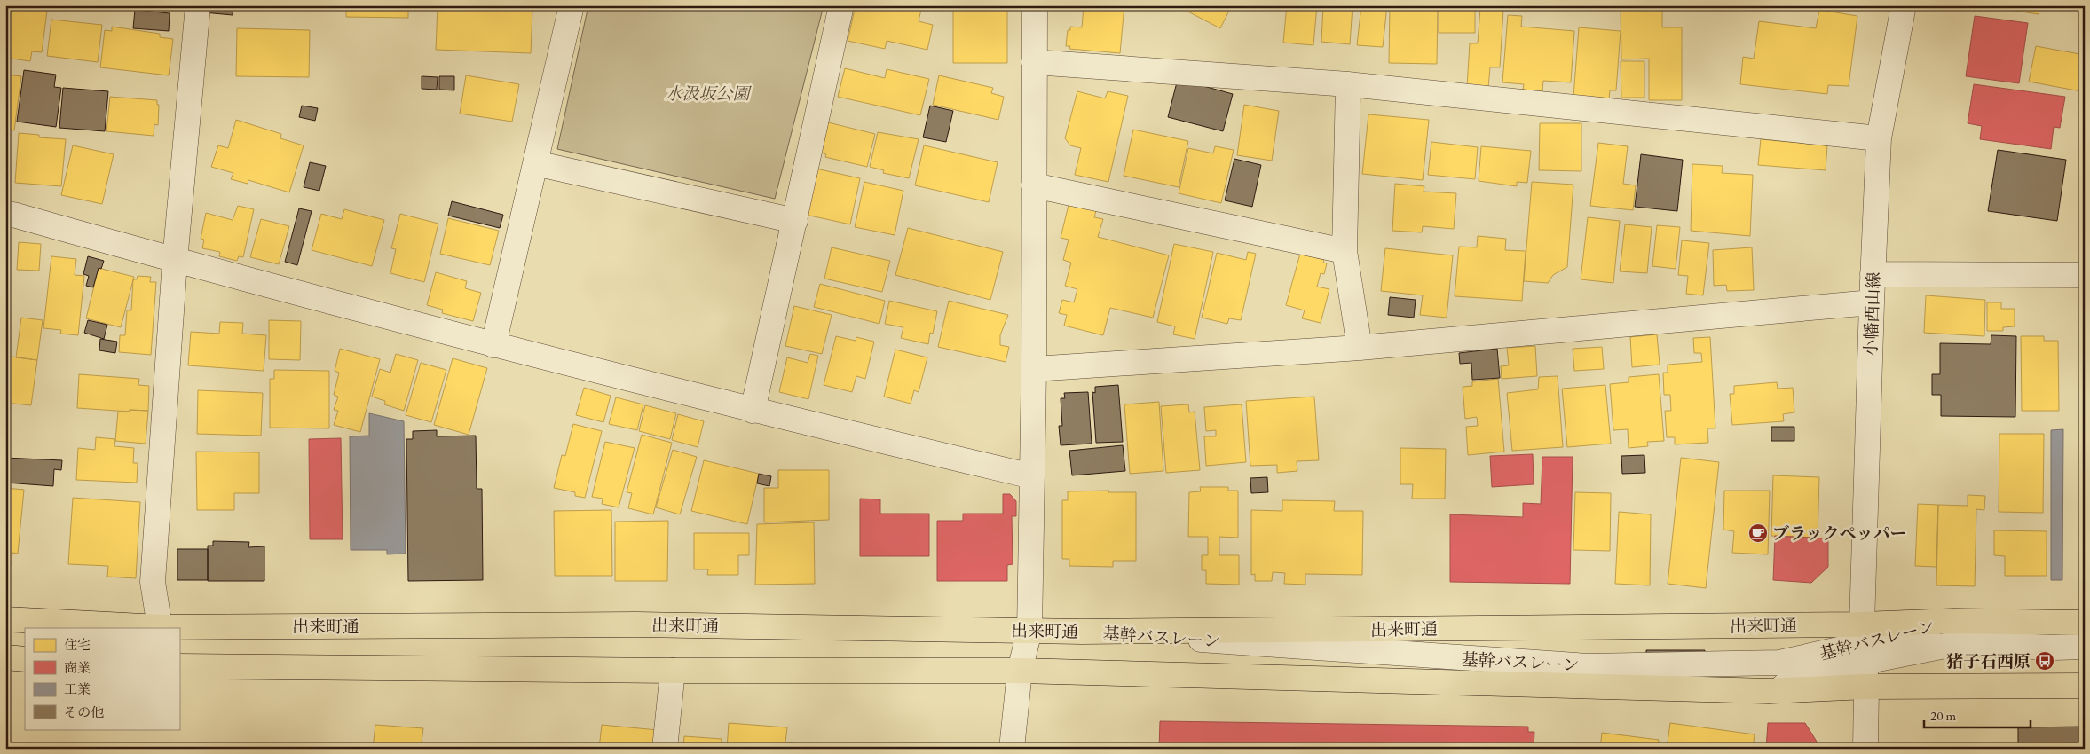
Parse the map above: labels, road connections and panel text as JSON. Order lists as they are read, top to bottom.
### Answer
{
  "streets": {
    "main road": ["出来町通"],
    "street": ["小幡西山線", "基幹バスレーン"]
  },
  "crossings": [
    ["小幡西山線", "出来町通"],
    ["小幡西山線", "基幹バスレーン"],
    ["出来町通", "基幹バスレーン"]
  ],
  "parks": ["水汲坂公園"],
  "places": {
    "cafe": ["ブラックペッパー"],
    "bus stop": ["猪子石西原"]
  },
  "legend": [
    "住宅",
    "商業",
    "工業",
    "その他"
  ],
  "scale_bar": "20 m"
}
